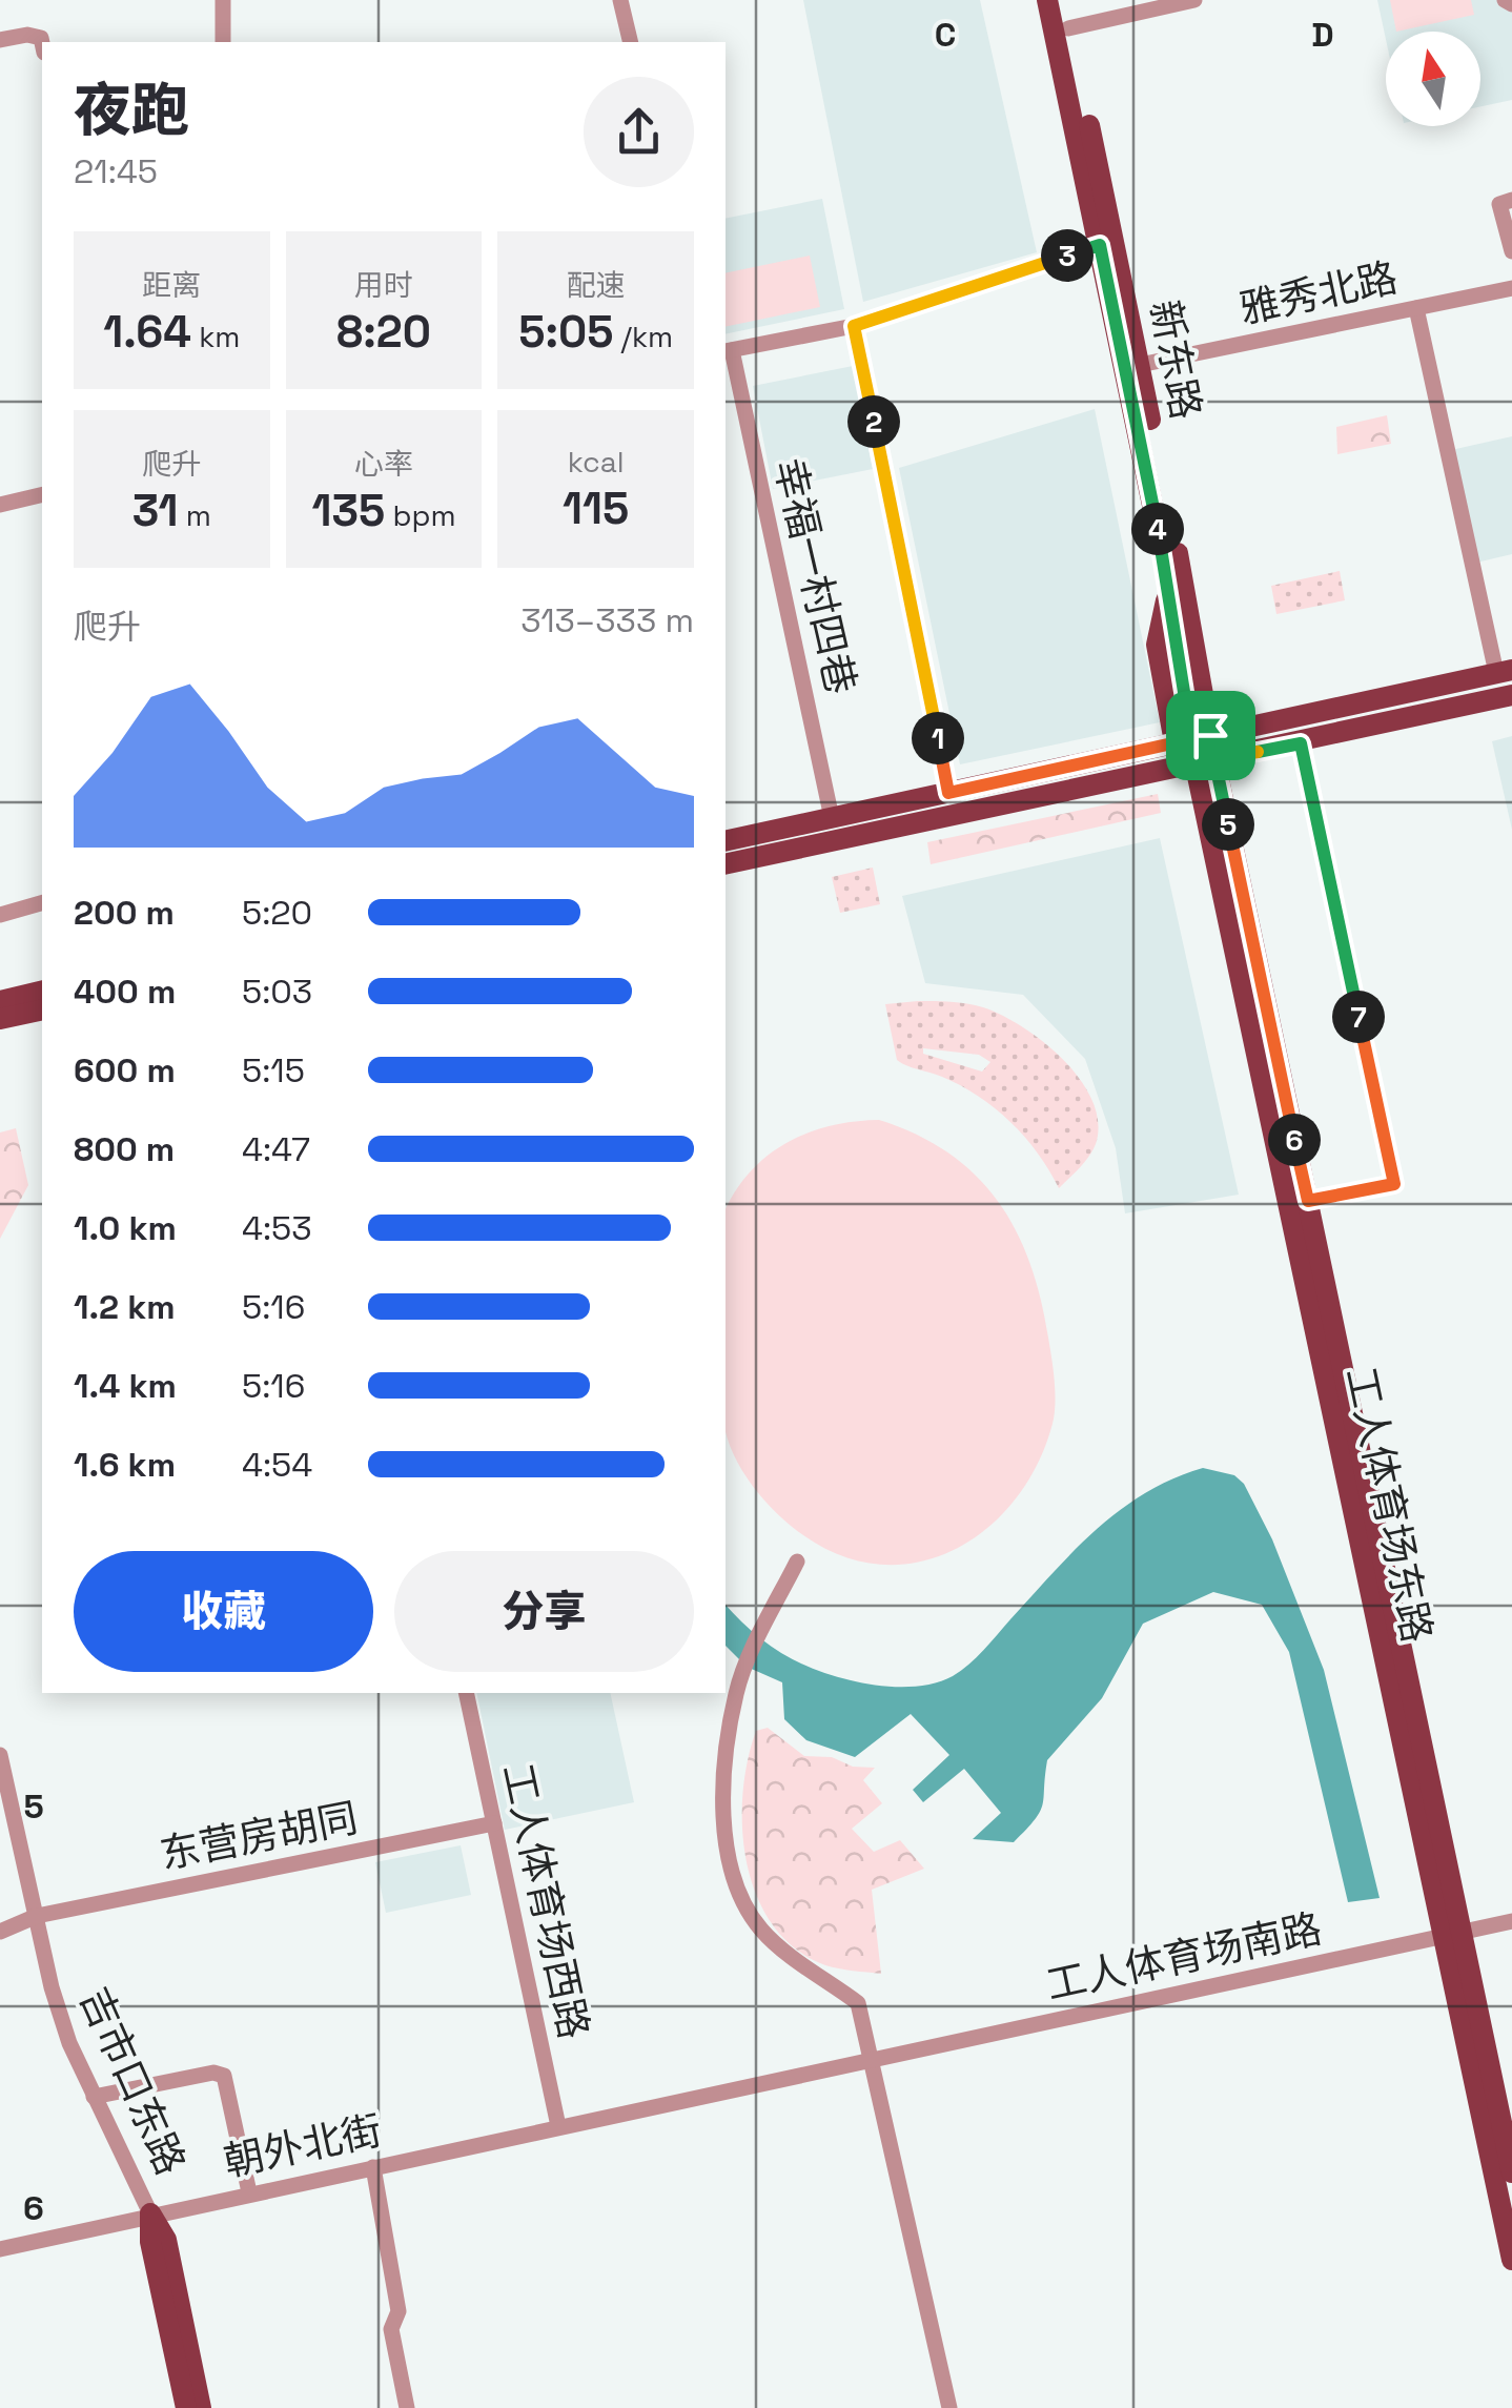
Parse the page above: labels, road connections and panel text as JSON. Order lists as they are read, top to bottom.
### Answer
{
  "streets": {
    "main road": ["新东路", "工人体育场东路", "吉市口东路"],
    "street": [
      "雅秀北路",
      "幸福一村四巷",
      "东营房胡同",
      "工人体育场西路",
      "工人体育场南路",
      "朝外北街"
    ]
  },
  "crossings": [
    ["雅秀北路", "新东路"],
    ["工人体育场东路", "工人体育场南路"],
    ["东营房胡同", "工人体育场西路"],
    ["东营房胡同", "吉市口东路"],
    ["工人体育场西路", "工人体育场南路"],
    ["工人体育场西路", "朝外北街"],
    ["工人体育场南路", "朝外北街"],
    ["吉市口东路", "朝外北街"]
  ],
  "north": "top",
  "page": {
    "heading": ["夜跑", "21:45"],
    "stats": [
      ["距离", "1.64 km"],
      ["用时", "8:20"],
      ["配速", "5:05 /km"],
      ["爬升", "31 m"],
      ["心率", "135 bpm"],
      ["kcal", "115"]
    ],
    "pins": [
      "3",
      "2",
      "4",
      "1",
      "5",
      "7",
      "6"
    ],
    "chart": ["爬升", "313–333 m"],
    "list": [
      {
        "name": "200 m",
        "note": "5:20"
      },
      {
        "name": "400 m",
        "note": "5:03"
      },
      {
        "name": "600 m",
        "note": "5:15"
      },
      {
        "name": "800 m",
        "note": "4:47"
      },
      {
        "name": "1.0 km",
        "note": "4:53"
      },
      {
        "name": "1.2 km",
        "note": "5:16"
      },
      {
        "name": "1.4 km",
        "note": "5:16"
      },
      {
        "name": "1.6 km",
        "note": "4:54"
      }
    ],
    "buttons": ["收藏", "分享"]
  },
  "grid": {
    "columns": ["C", "D"],
    "rows": ["5", "6"]
  }
}
